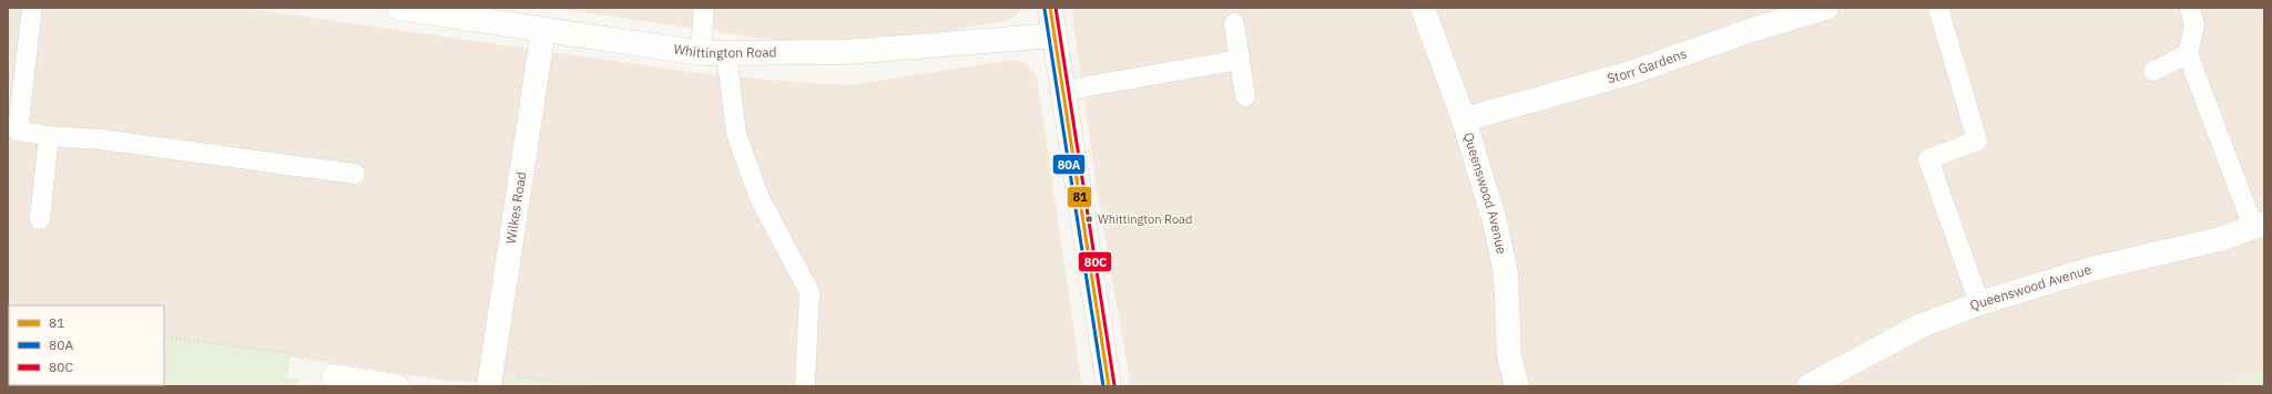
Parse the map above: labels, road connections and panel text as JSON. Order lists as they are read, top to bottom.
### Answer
{
  "streets": {
    "street": [
      "Whittington Road",
      "Storr Gardens",
      "Queenswood Avenue",
      "Wilkes Road"
    ]
  },
  "crossings": [
    ["Whittington Road", "Wilkes Road"],
    ["Storr Gardens", "Queenswood Avenue"]
  ],
  "places": ["Whittington Road"],
  "lines": ["transit line 81", "transit line 80C", "transit line 80A"],
  "legend": ["81", "80A", "80C"]
}
